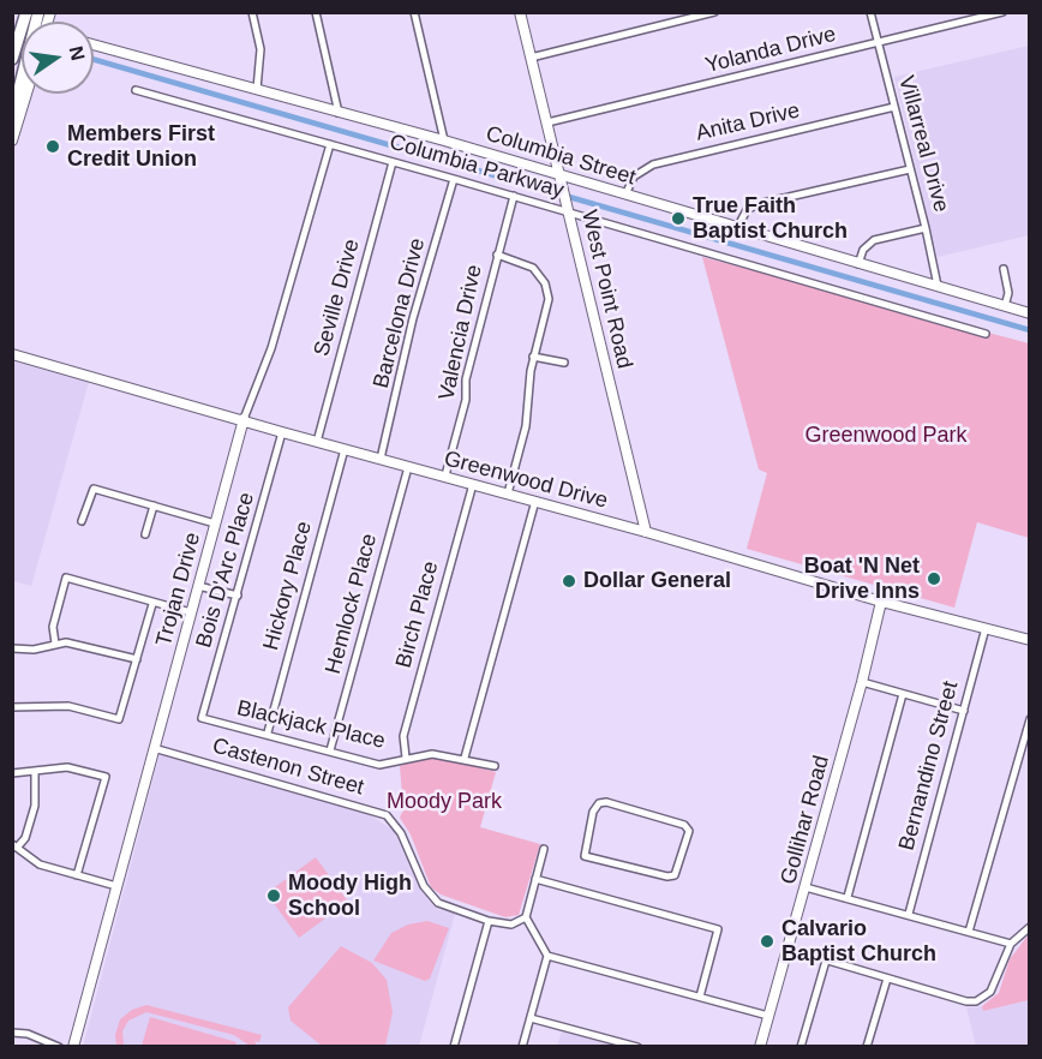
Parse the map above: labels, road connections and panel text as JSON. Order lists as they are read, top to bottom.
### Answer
{
  "streets": {
    "street": [
      "Yolanda Drive",
      "Anita Drive",
      "Villarreal Drive",
      "Columbia Street",
      "Columbia Parkway",
      "West Point Road",
      "Seville Drive",
      "Barcelona Drive",
      "Valencia Drive",
      "Greenwood Drive",
      "Bois D'Arc Place",
      "Hickory Place",
      "Trojan Drive",
      "Hemlock Place",
      "Birch Place",
      "Blackjack Place",
      "Bernandino Street",
      "Castenon Street",
      "Gollihar Road"
    ]
  },
  "crossings": [
    ["Yolanda Drive", "Villarreal Drive"],
    ["Yolanda Drive", "West Point Road"],
    ["Anita Drive", "Villarreal Drive"],
    ["Anita Drive", "Columbia Street"],
    ["Villarreal Drive", "Columbia Street"],
    ["Columbia Street", "West Point Road"],
    ["Columbia Parkway", "West Point Road"],
    ["Columbia Parkway", "Seville Drive"],
    ["Columbia Parkway", "Barcelona Drive"],
    ["Columbia Parkway", "Valencia Drive"],
    ["Columbia Parkway", "Trojan Drive"],
    ["West Point Road", "Greenwood Drive"],
    ["Seville Drive", "Greenwood Drive"],
    ["Barcelona Drive", "Greenwood Drive"],
    ["Valencia Drive", "Greenwood Drive"],
    ["Greenwood Drive", "Bois D'Arc Place"],
    ["Greenwood Drive", "Hickory Place"],
    ["Greenwood Drive", "Trojan Drive"],
    ["Greenwood Drive", "Hemlock Place"],
    ["Greenwood Drive", "Birch Place"],
    ["Greenwood Drive", "Bernandino Street"],
    ["Greenwood Drive", "Gollihar Road"],
    ["Bois D'Arc Place", "Blackjack Place"],
    ["Hickory Place", "Blackjack Place"],
    ["Trojan Drive", "Castenon Street"],
    ["Hemlock Place", "Blackjack Place"],
    ["Birch Place", "Blackjack Place"]
  ],
  "parks": ["Greenwood Park", "Moody Park"],
  "places": [
    "Members First Credit Union",
    "True Faith Baptist Church",
    "Boat 'N Net Drive Inns",
    "Dollar General",
    "Moody High School",
    "Calvario Baptist Church"
  ],
  "north": "right"
}
